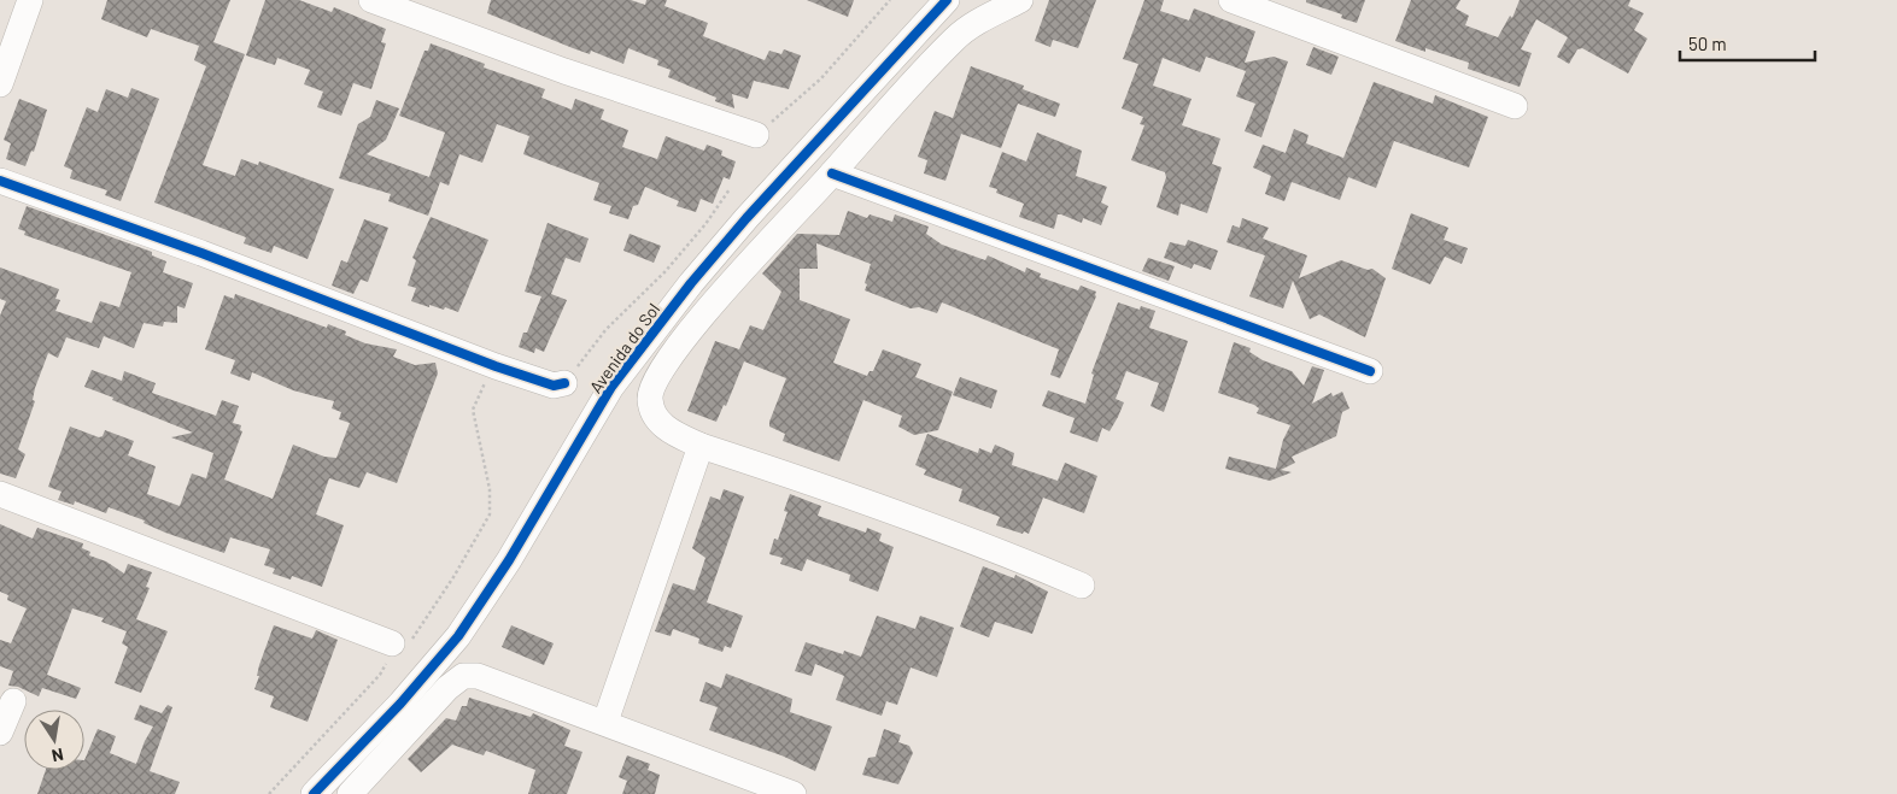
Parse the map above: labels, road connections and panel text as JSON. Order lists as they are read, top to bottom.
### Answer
{
  "streets": {
    "street": ["Avenida do Sol"]
  },
  "scale_bar": "50 m",
  "north": "bottom"
}
